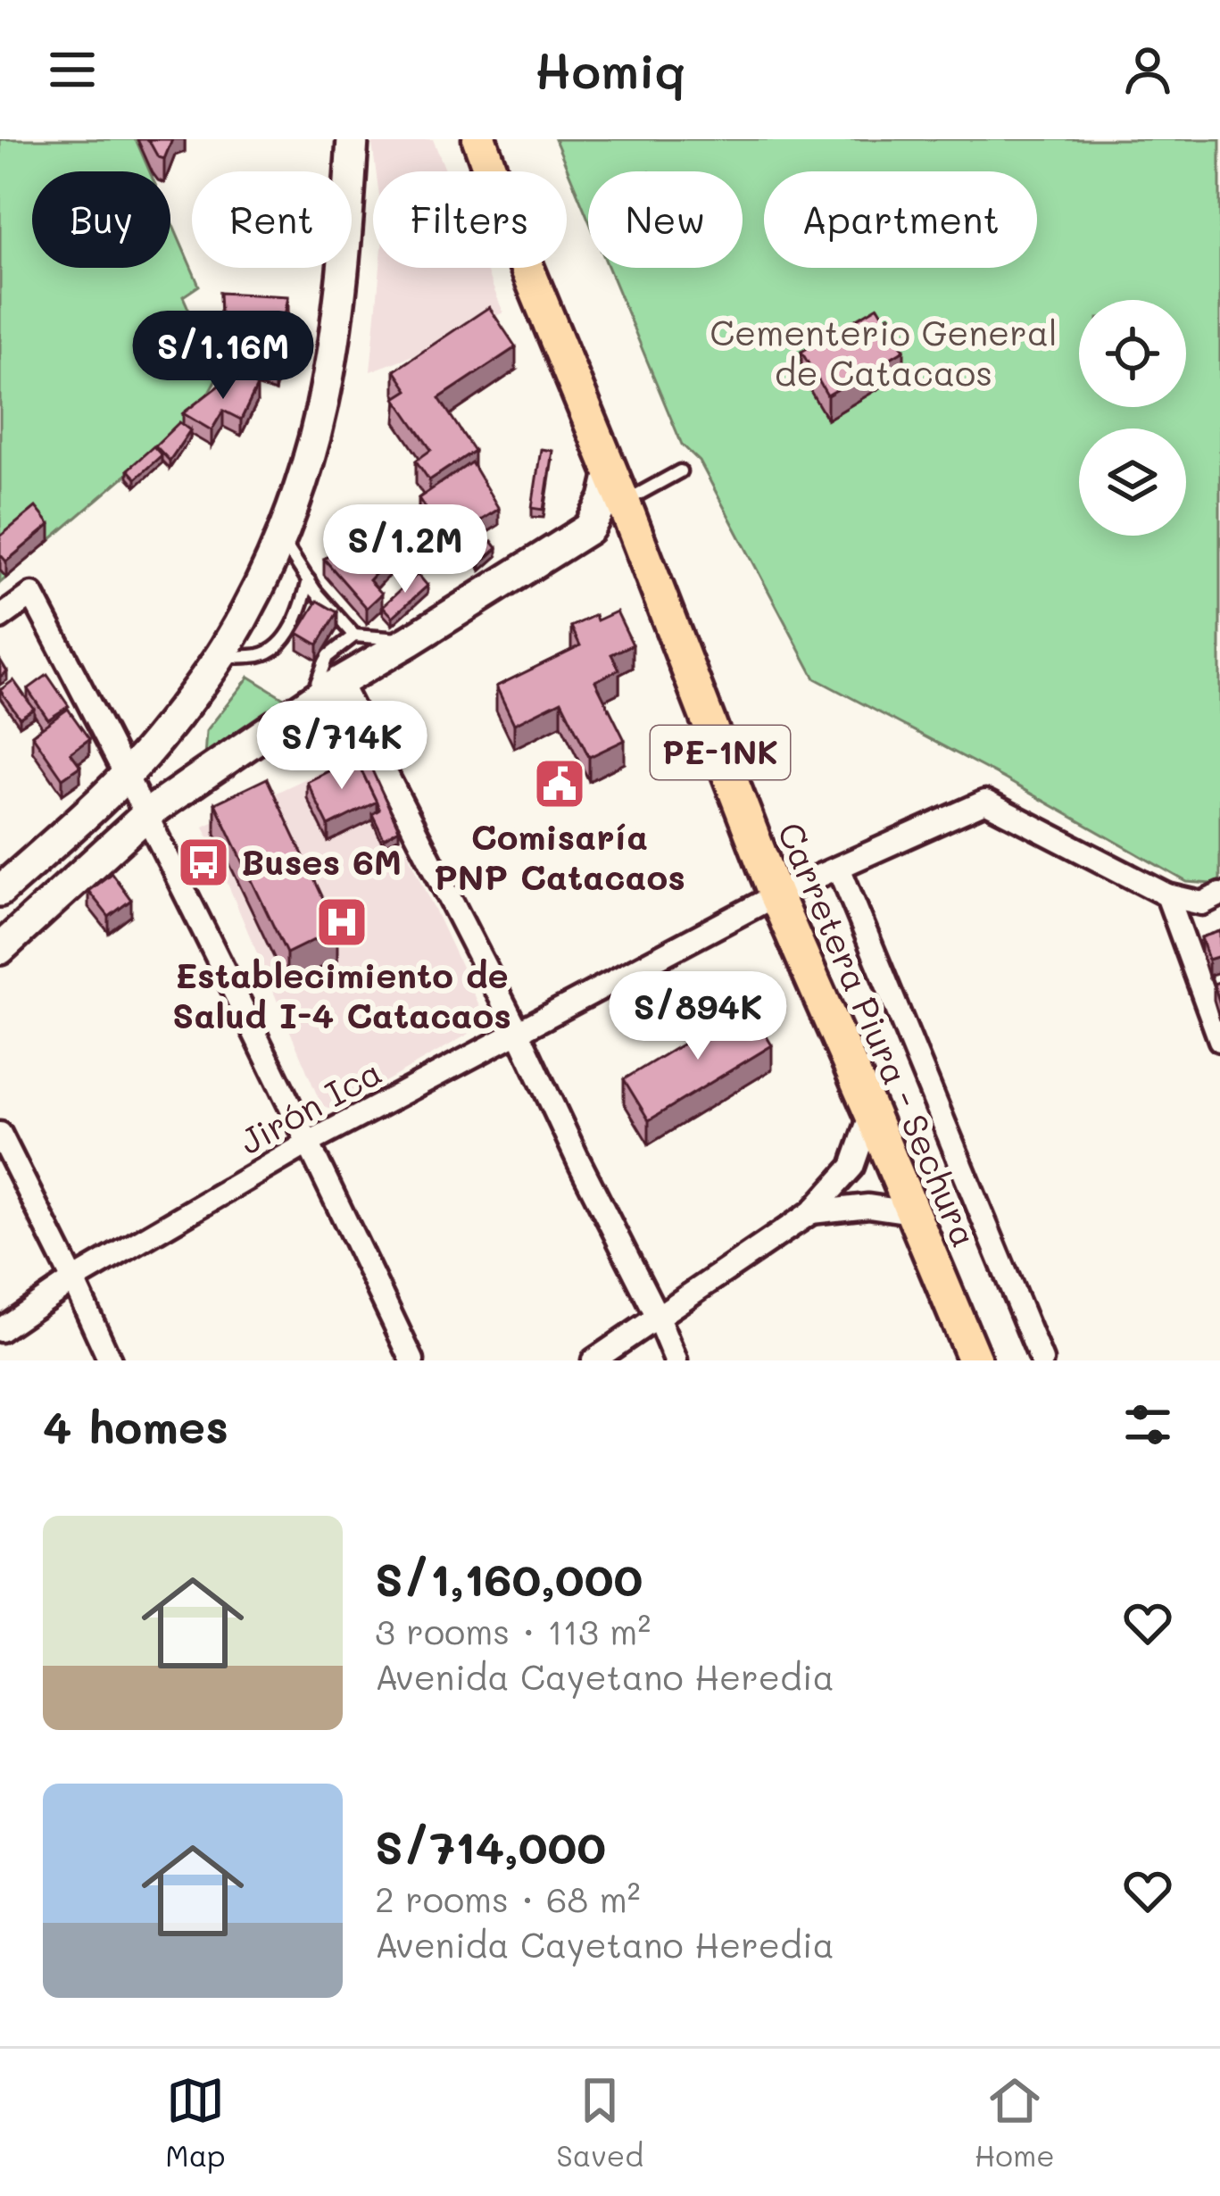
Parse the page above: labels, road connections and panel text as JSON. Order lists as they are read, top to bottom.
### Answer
{
  "streets": {
    "main road": ["PE-1NK", "Carretera Piura - Sechura"],
    "street": ["Jirón Ica"]
  },
  "crossings": [
    ["Carretera Piura - Sechura", "Jirón Ica"]
  ],
  "parks": ["Cementerio General de Catacaos"],
  "places": {
    "public building": ["Comisaría PNP Catacaos"],
    "bus stop": ["Buses 6M"],
    "hospital": ["Establecimiento de Salud I-4 Catacaos"]
  },
  "page": {
    "header": "Homiq",
    "chip": [
      "Buy",
      "Rent",
      "Filters",
      "New",
      "Apartment"
    ],
    "price": [
      "S/1.16M",
      "S/1.2M",
      "S/714K",
      "S/894K"
    ],
    "heading": "4 homes",
    "list": [
      {
        "name": "S/1,160,000",
        "note": "3 rooms · 113 m² · Avenida Cayetano Heredia"
      },
      {
        "name": "S/714,000",
        "note": "2 rooms · 68 m² · Avenida Cayetano Heredia"
      }
    ],
    "tabs": ["Map", "Saved", "Home"]
  }
}
